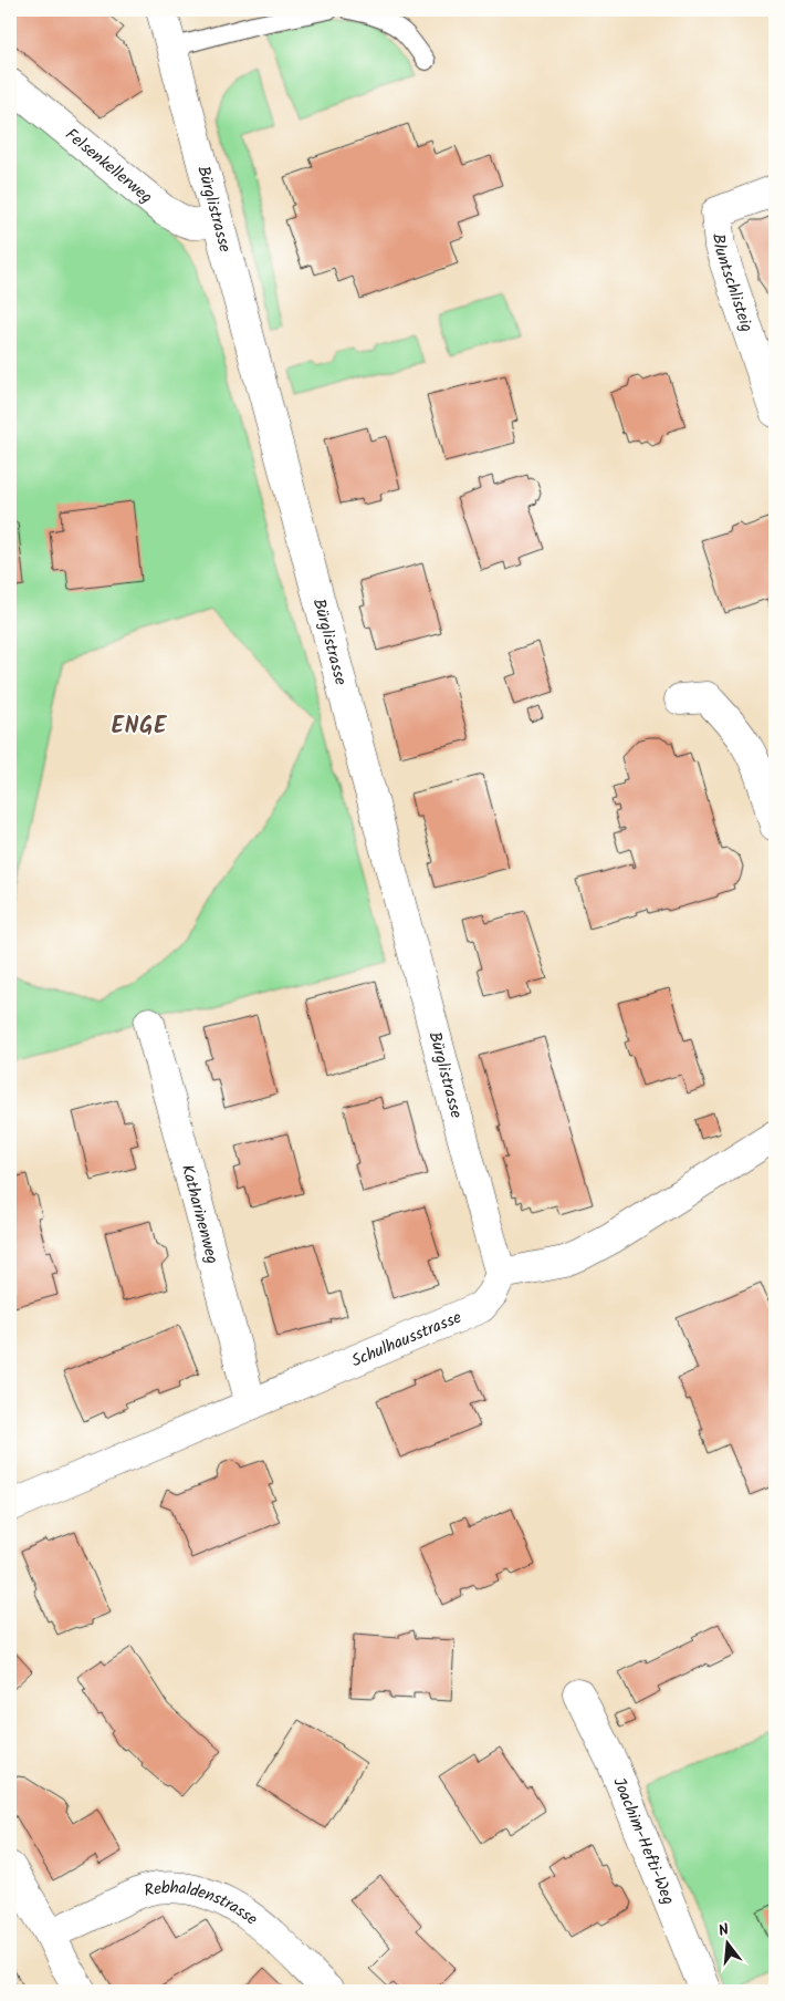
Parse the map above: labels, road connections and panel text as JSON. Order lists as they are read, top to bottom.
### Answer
{
  "streets": {
    "street": [
      "Felsenkellerweg",
      "Bürglistrasse",
      "Bluntschlisteig",
      "Katharinenweg",
      "Schulhausstrasse",
      "Joachim-Hefti-Weg",
      "Rebhaldenstrasse"
    ]
  },
  "crossings": [
    ["Felsenkellerweg", "Bürglistrasse"],
    ["Bürglistrasse", "Schulhausstrasse"],
    ["Katharinenweg", "Schulhausstrasse"]
  ],
  "districts": ["ENGE"],
  "north": "top"
}
